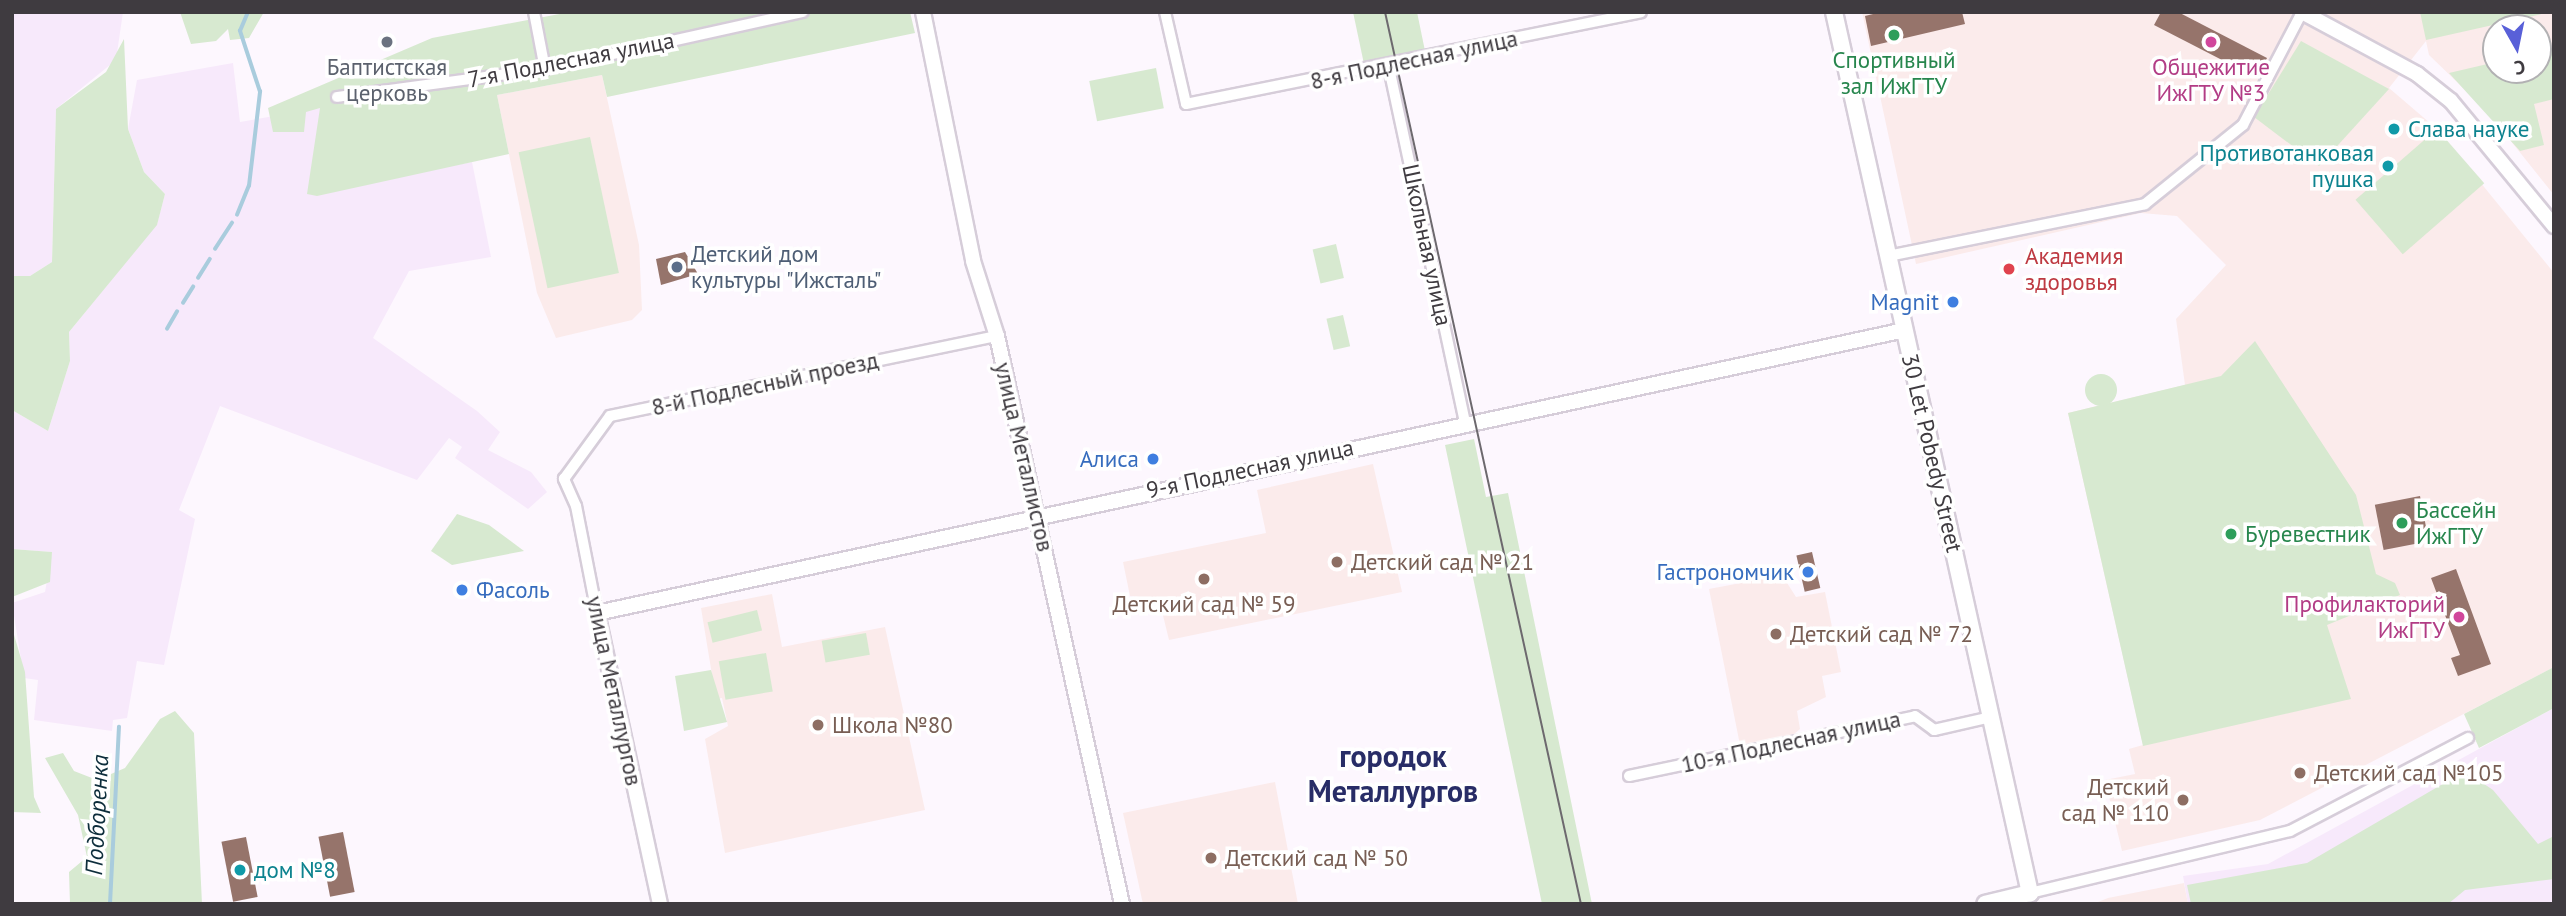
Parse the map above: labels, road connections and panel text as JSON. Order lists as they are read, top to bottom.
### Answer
{
  "streets": {
    "main road": ["30 Let Pobedy Street"],
    "street": [
      "7-я Подлесная улица",
      "8-я Подлесная улица",
      "Школьная улица",
      "8-й Подлесный проезд",
      "улица Металлистов",
      "9-я Подлесная улица",
      "улица Металлургов",
      "10-я Подлесная улица"
    ]
  },
  "crossings": [
    ["8-я Подлесная улица", "Школьная улица"],
    ["Школьная улица", "9-я Подлесная улица"],
    ["8-й Подлесный проезд", "улица Металлистов"],
    ["8-й Подлесный проезд", "улица Металлургов"],
    ["30 Let Pobedy Street", "9-я Подлесная улица"],
    ["30 Let Pobedy Street", "10-я Подлесная улица"],
    ["улица Металлистов", "9-я Подлесная улица"],
    ["9-я Подлесная улица", "улица Металлургов"]
  ],
  "districts": ["городок Металлургов"],
  "water": ["Подборенка"],
  "places": [
    "Спортивный зал ИжГТУ",
    "Баптистская церковь",
    "Общежитие ИжГТУ №3",
    "Слава науке",
    "Противотанковая пушка",
    "Детский дом культуры \"Ижсталь\"",
    "Академия здоровья",
    "Magnit",
    "Алиса",
    "Бассейн ИжГТУ",
    "Буревестник",
    "Детский сад № 21",
    "Гастрономчик",
    "Детский сад № 59",
    "Фасоль",
    "Профилакторий ИжГТУ",
    "Детский сад № 72",
    "Школа №80",
    "Детский сад №105",
    "Детский сад № 110",
    "Детский сад № 50",
    "дом №8"
  ],
  "north": "bottom"
}
